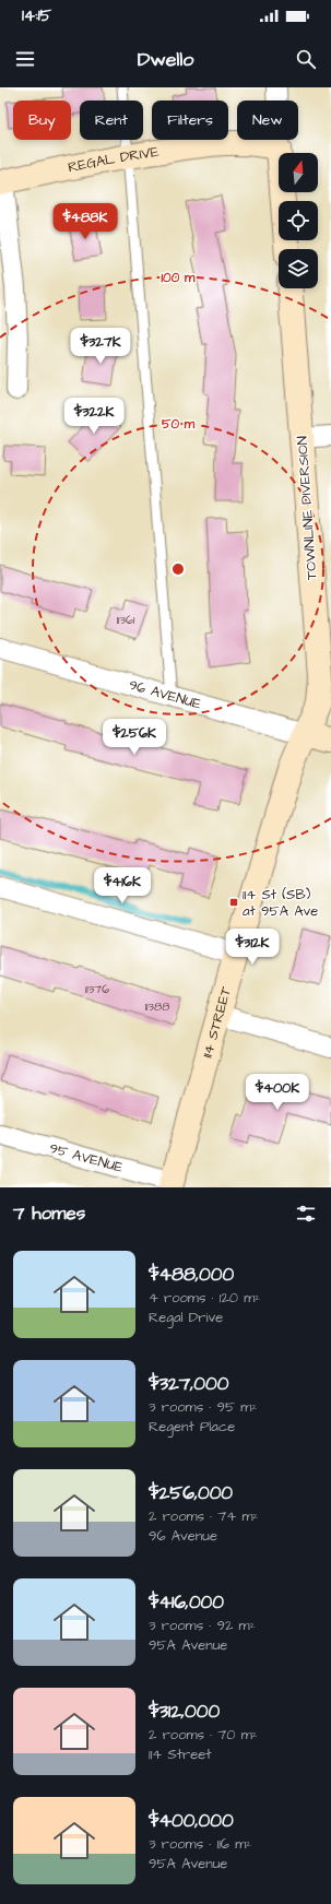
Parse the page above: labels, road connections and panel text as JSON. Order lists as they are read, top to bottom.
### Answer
{
  "streets": {
    "street": [
      "REGAL DRIVE",
      "TOWNLINE DIVERSION",
      "96 AVENUE",
      "114 STREET",
      "95 AVENUE"
    ]
  },
  "crossings": [
    ["TOWNLINE DIVERSION", "96 AVENUE"],
    ["TOWNLINE DIVERSION", "114 STREET"],
    ["96 AVENUE", "114 STREET"],
    ["114 STREET", "95 AVENUE"]
  ],
  "places": {
    "transit": ["114 St (SB) at 95A Ave"]
  },
  "house_numbers": ["11361", "11376", "11388"],
  "north": "top",
  "page": {
    "status": "14:15",
    "header": "Dwello",
    "chip": [
      "Buy",
      "Rent",
      "Filters",
      "New"
    ],
    "price": [
      "$488K",
      "$327K",
      "$322K",
      "$256K",
      "$416K",
      "$312K",
      "$400K"
    ],
    "heading": "7 homes",
    "list": [
      {
        "name": "$488,000",
        "note": "4 rooms · 120 m² · Regal Drive"
      },
      {
        "name": "$327,000",
        "note": "3 rooms · 95 m² · Regent Place"
      },
      {
        "name": "$256,000",
        "note": "2 rooms · 74 m² · 96 Avenue"
      },
      {
        "name": "$416,000",
        "note": "3 rooms · 92 m² · 95A Avenue"
      },
      {
        "name": "$312,000",
        "note": "2 rooms · 70 m² · 114 Street"
      },
      {
        "name": "$400,000",
        "note": "3 rooms · 116 m² · 95A Avenue"
      }
    ]
  },
  "rings": ["100 m", "50 m"]
}
